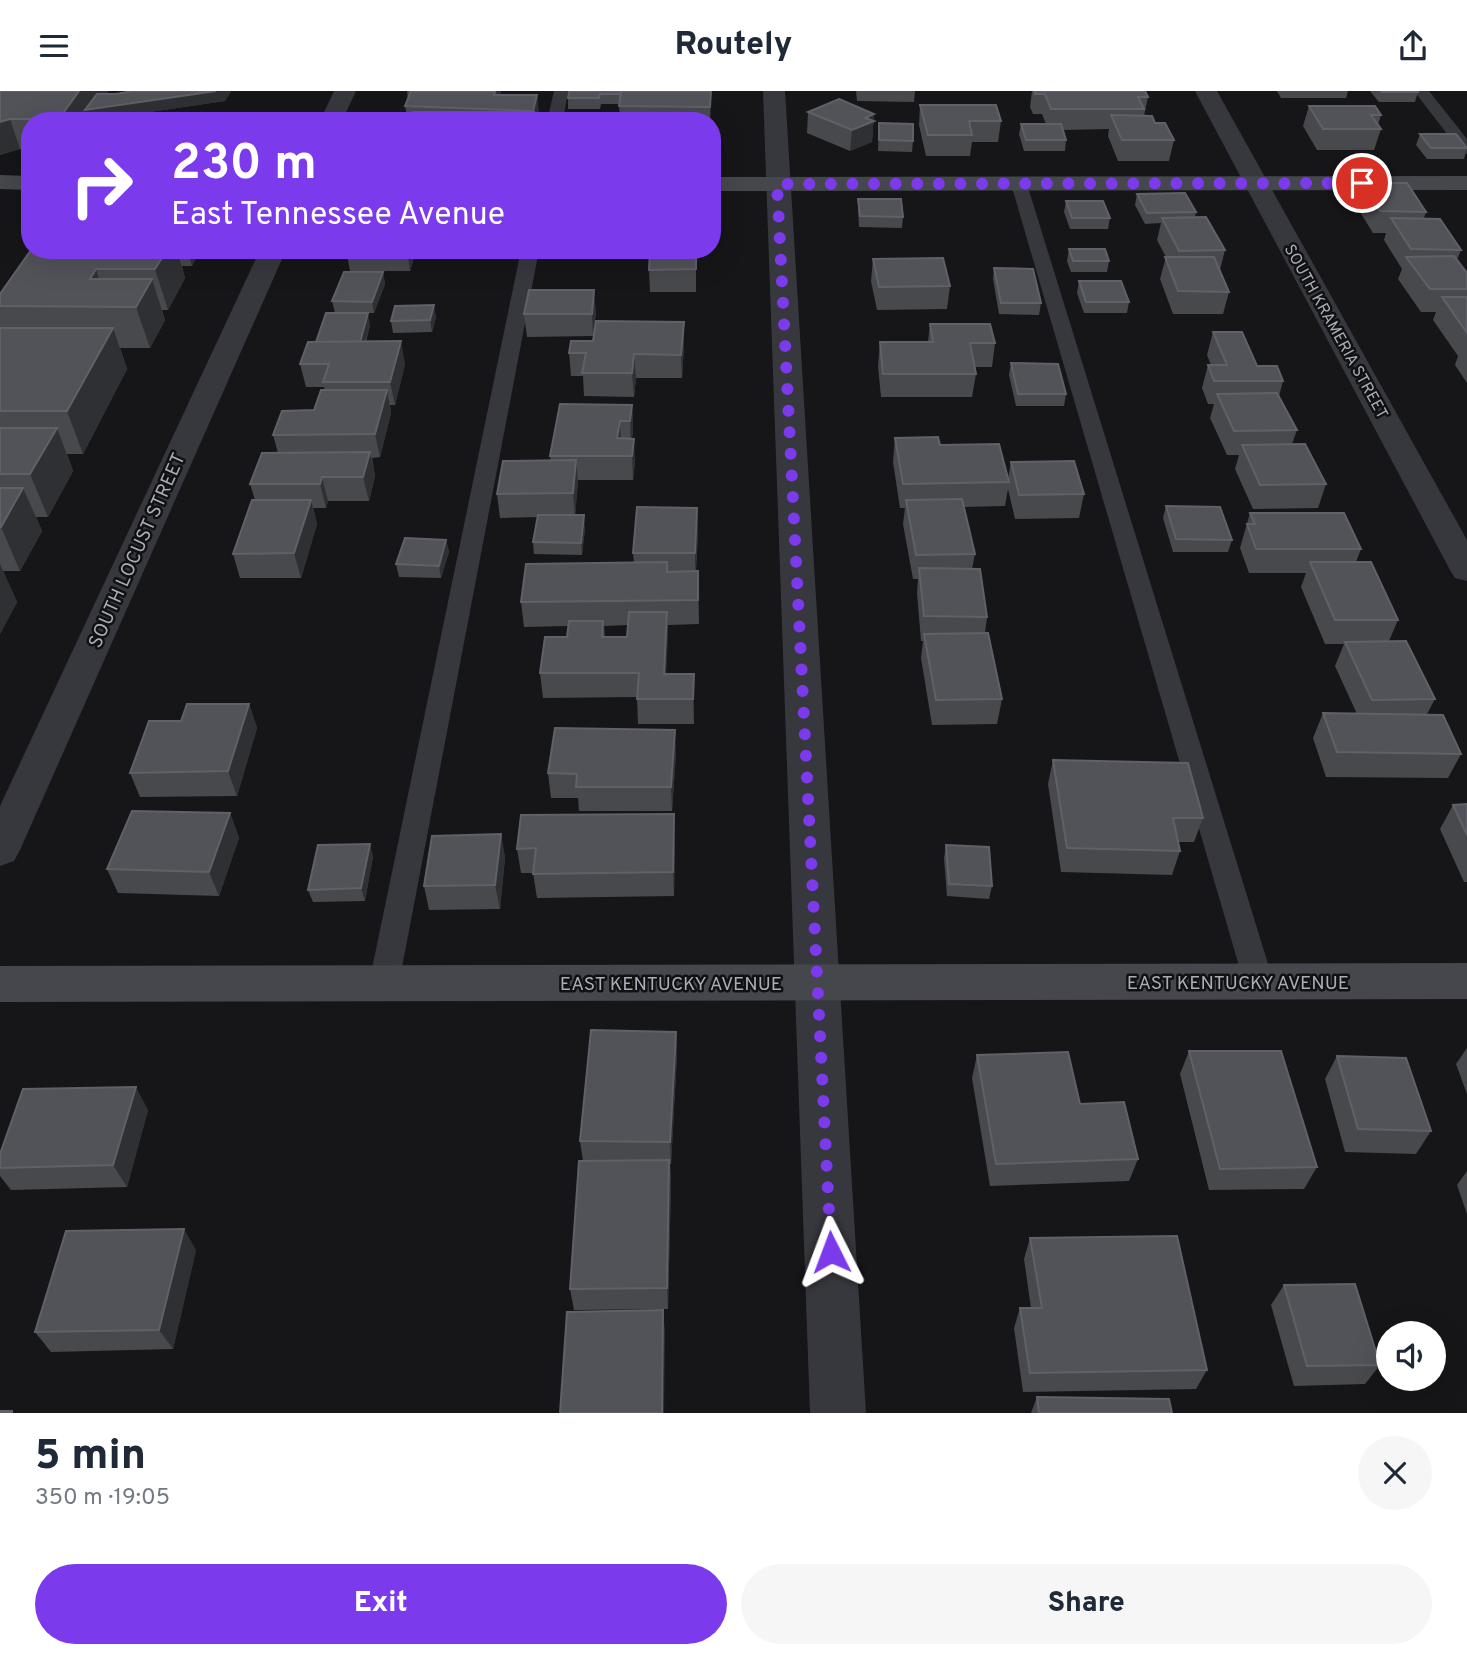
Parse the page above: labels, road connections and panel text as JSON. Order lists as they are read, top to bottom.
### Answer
{
  "streets": {
    "street": ["SOUTH KRAMERIA STREET", "SOUTH LOCUST STREET", "EAST KENTUCKY AVENUE"]
  },
  "page": {
    "header": "Routely",
    "turn": ["230 m", "East Tennessee Avenue"],
    "heading": ["5 min", "350 m · 19:05"],
    "buttons": ["Exit", "Share"]
  }
}
